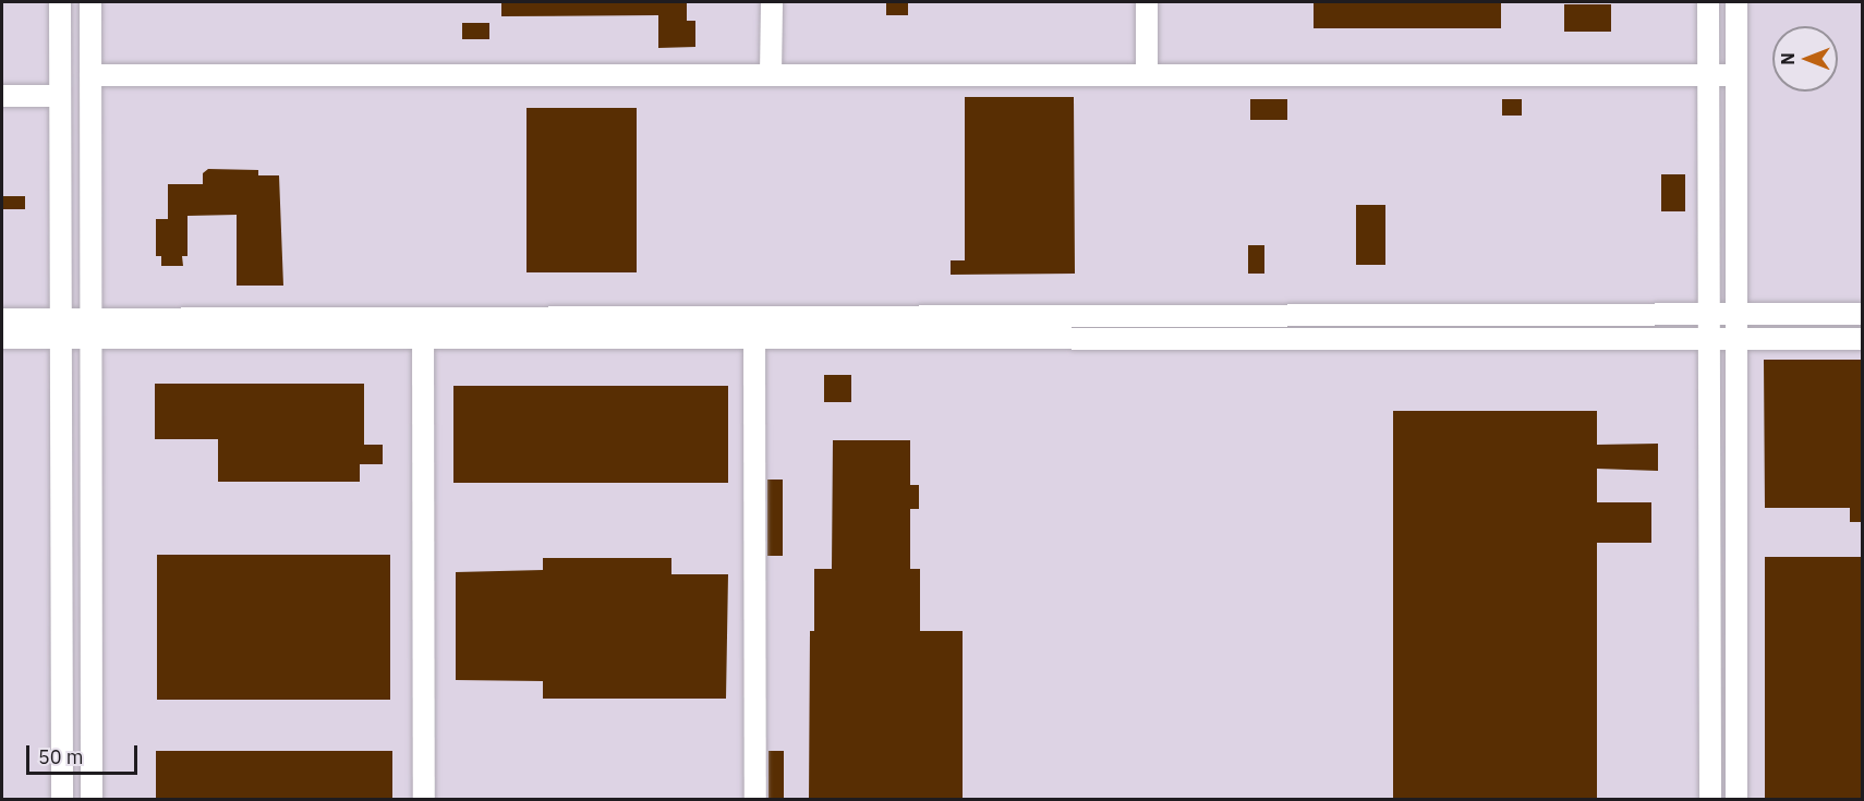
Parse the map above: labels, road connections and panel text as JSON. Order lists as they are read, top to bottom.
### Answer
{
  "scale_bar": "50 m",
  "north": "left"
}
